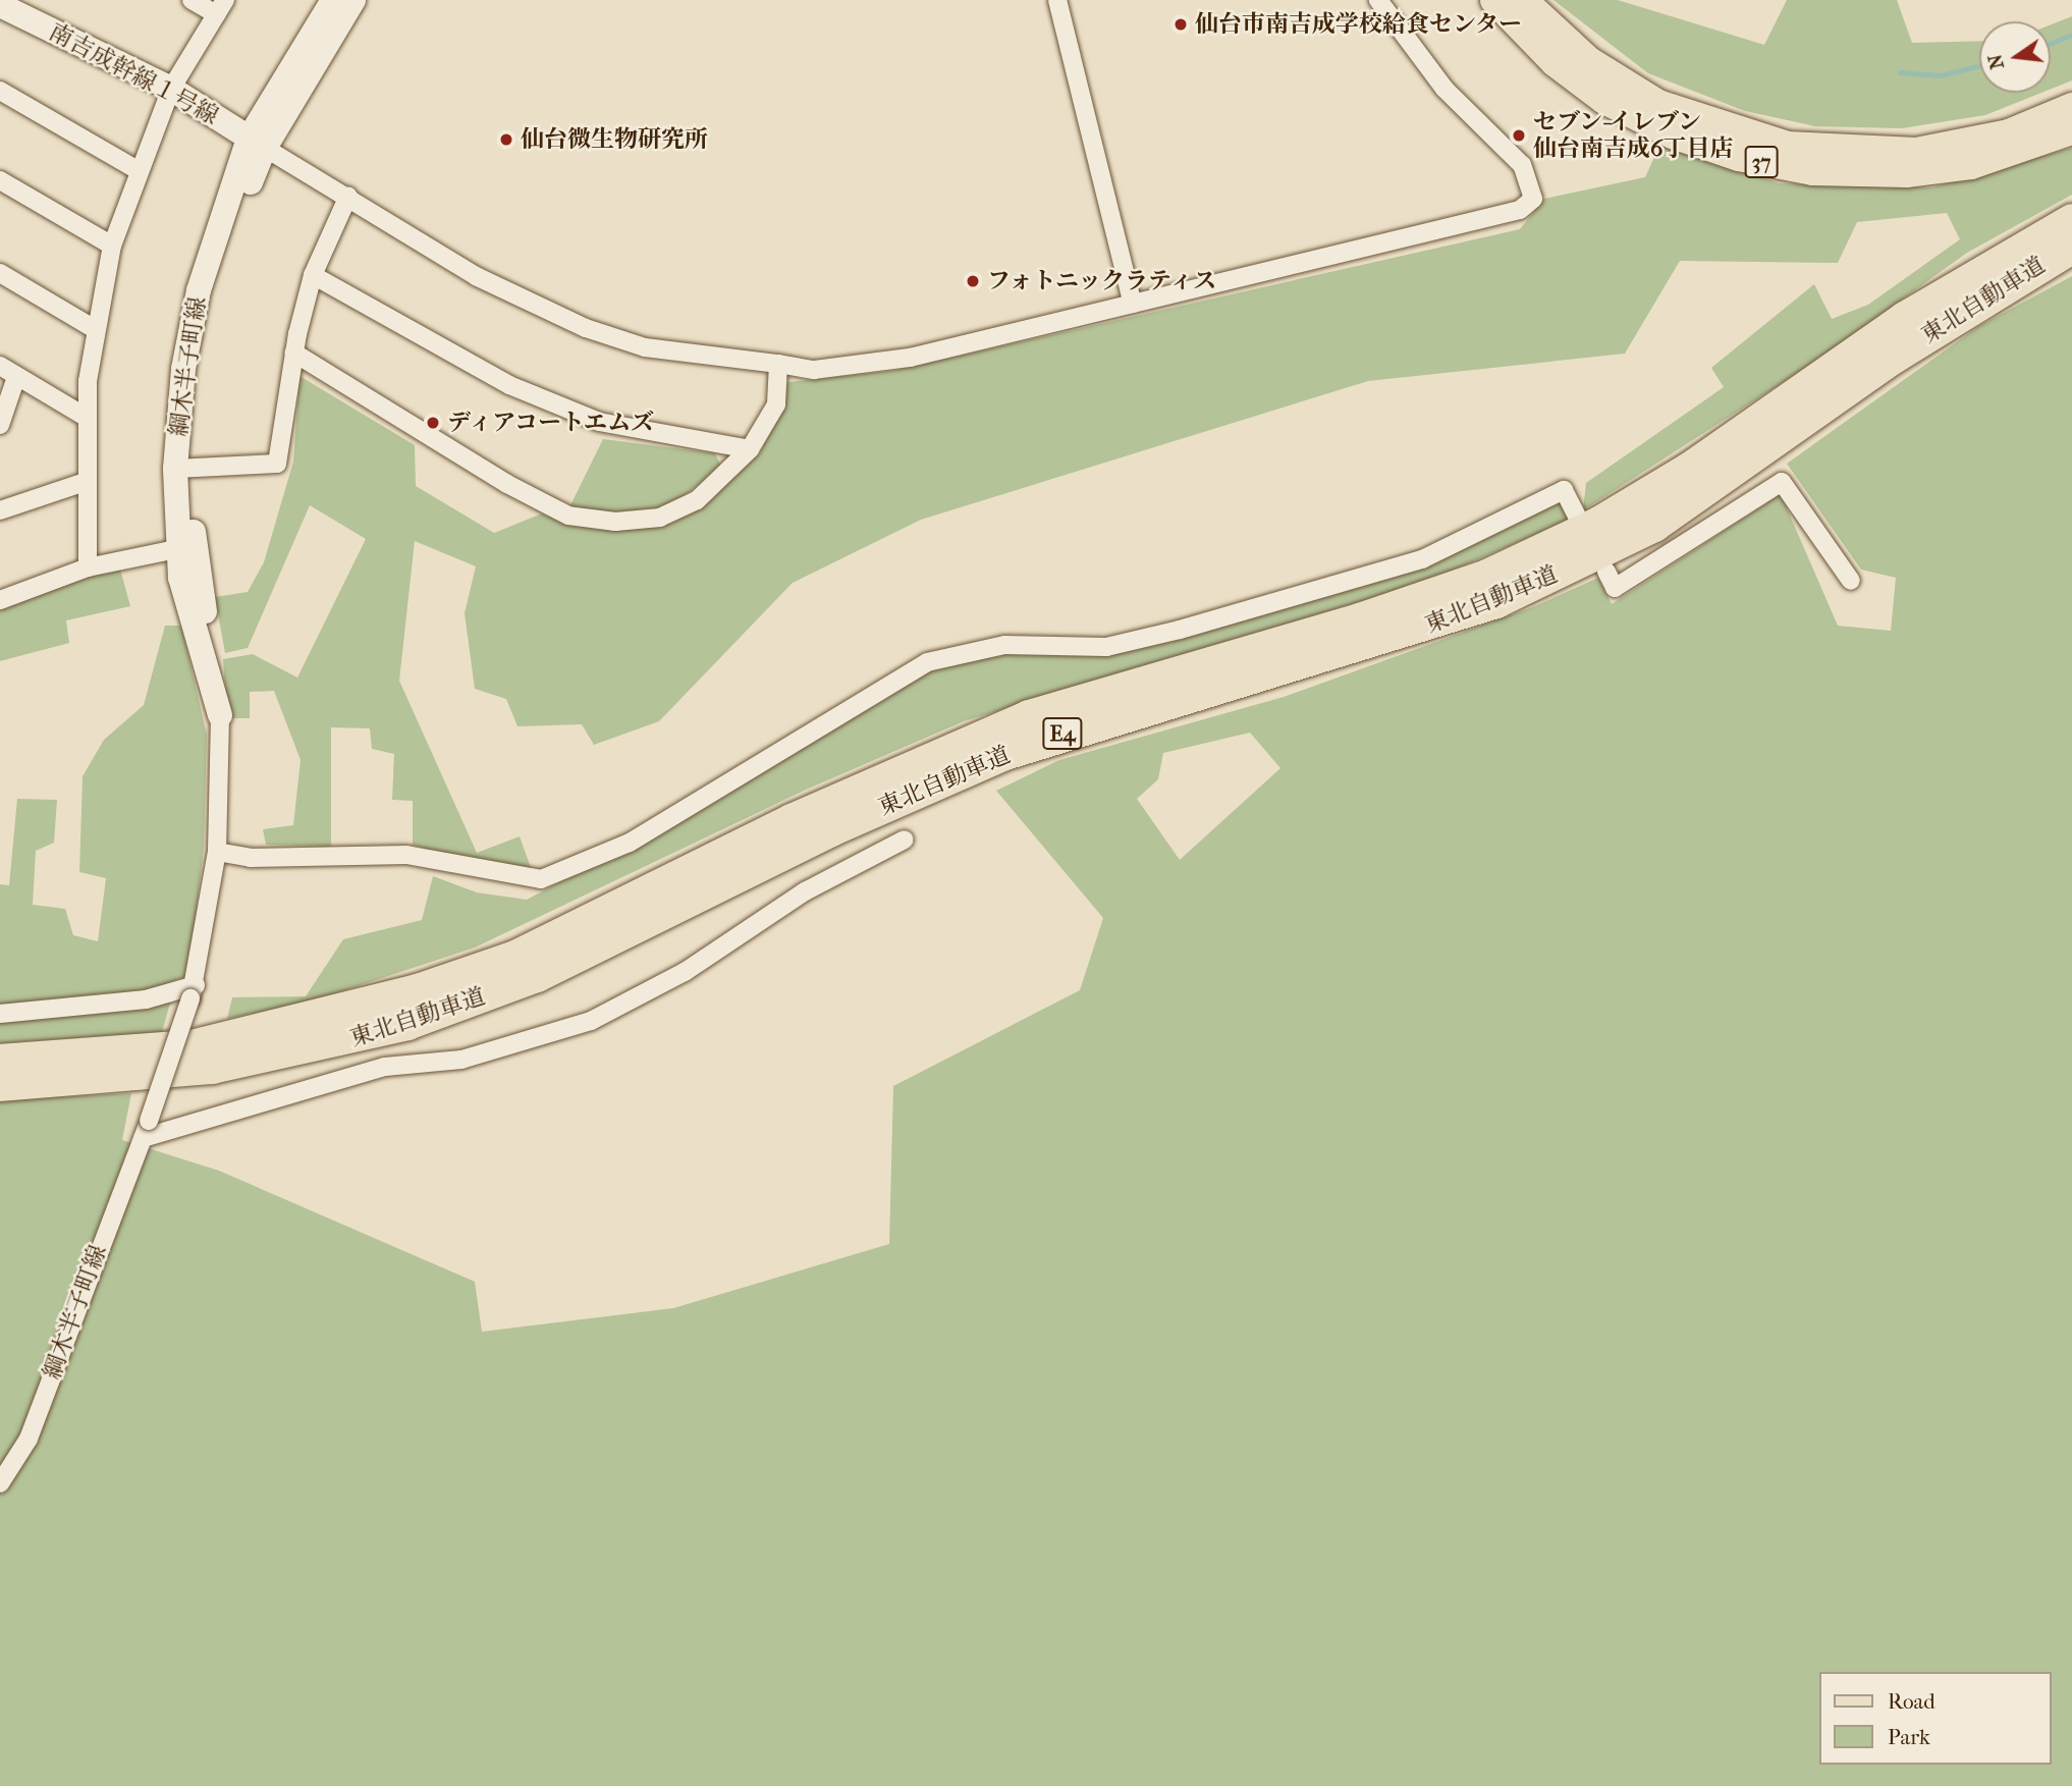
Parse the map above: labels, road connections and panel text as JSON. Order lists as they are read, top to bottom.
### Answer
{
  "streets": {
    "highway": ["東北自動車道", "E4"],
    "main road": ["37"],
    "street": ["南吉成幹線１号線", "綱木半子町線"]
  },
  "places": [
    "仙台市南吉成学校給食センター",
    "セブン-イレブン 仙台南吉成6丁目店",
    "仙台微生物研究所",
    "フォトニックラティス",
    "ディアコートエムズ"
  ],
  "legend": ["Road", "Park"],
  "north": "left"
}
